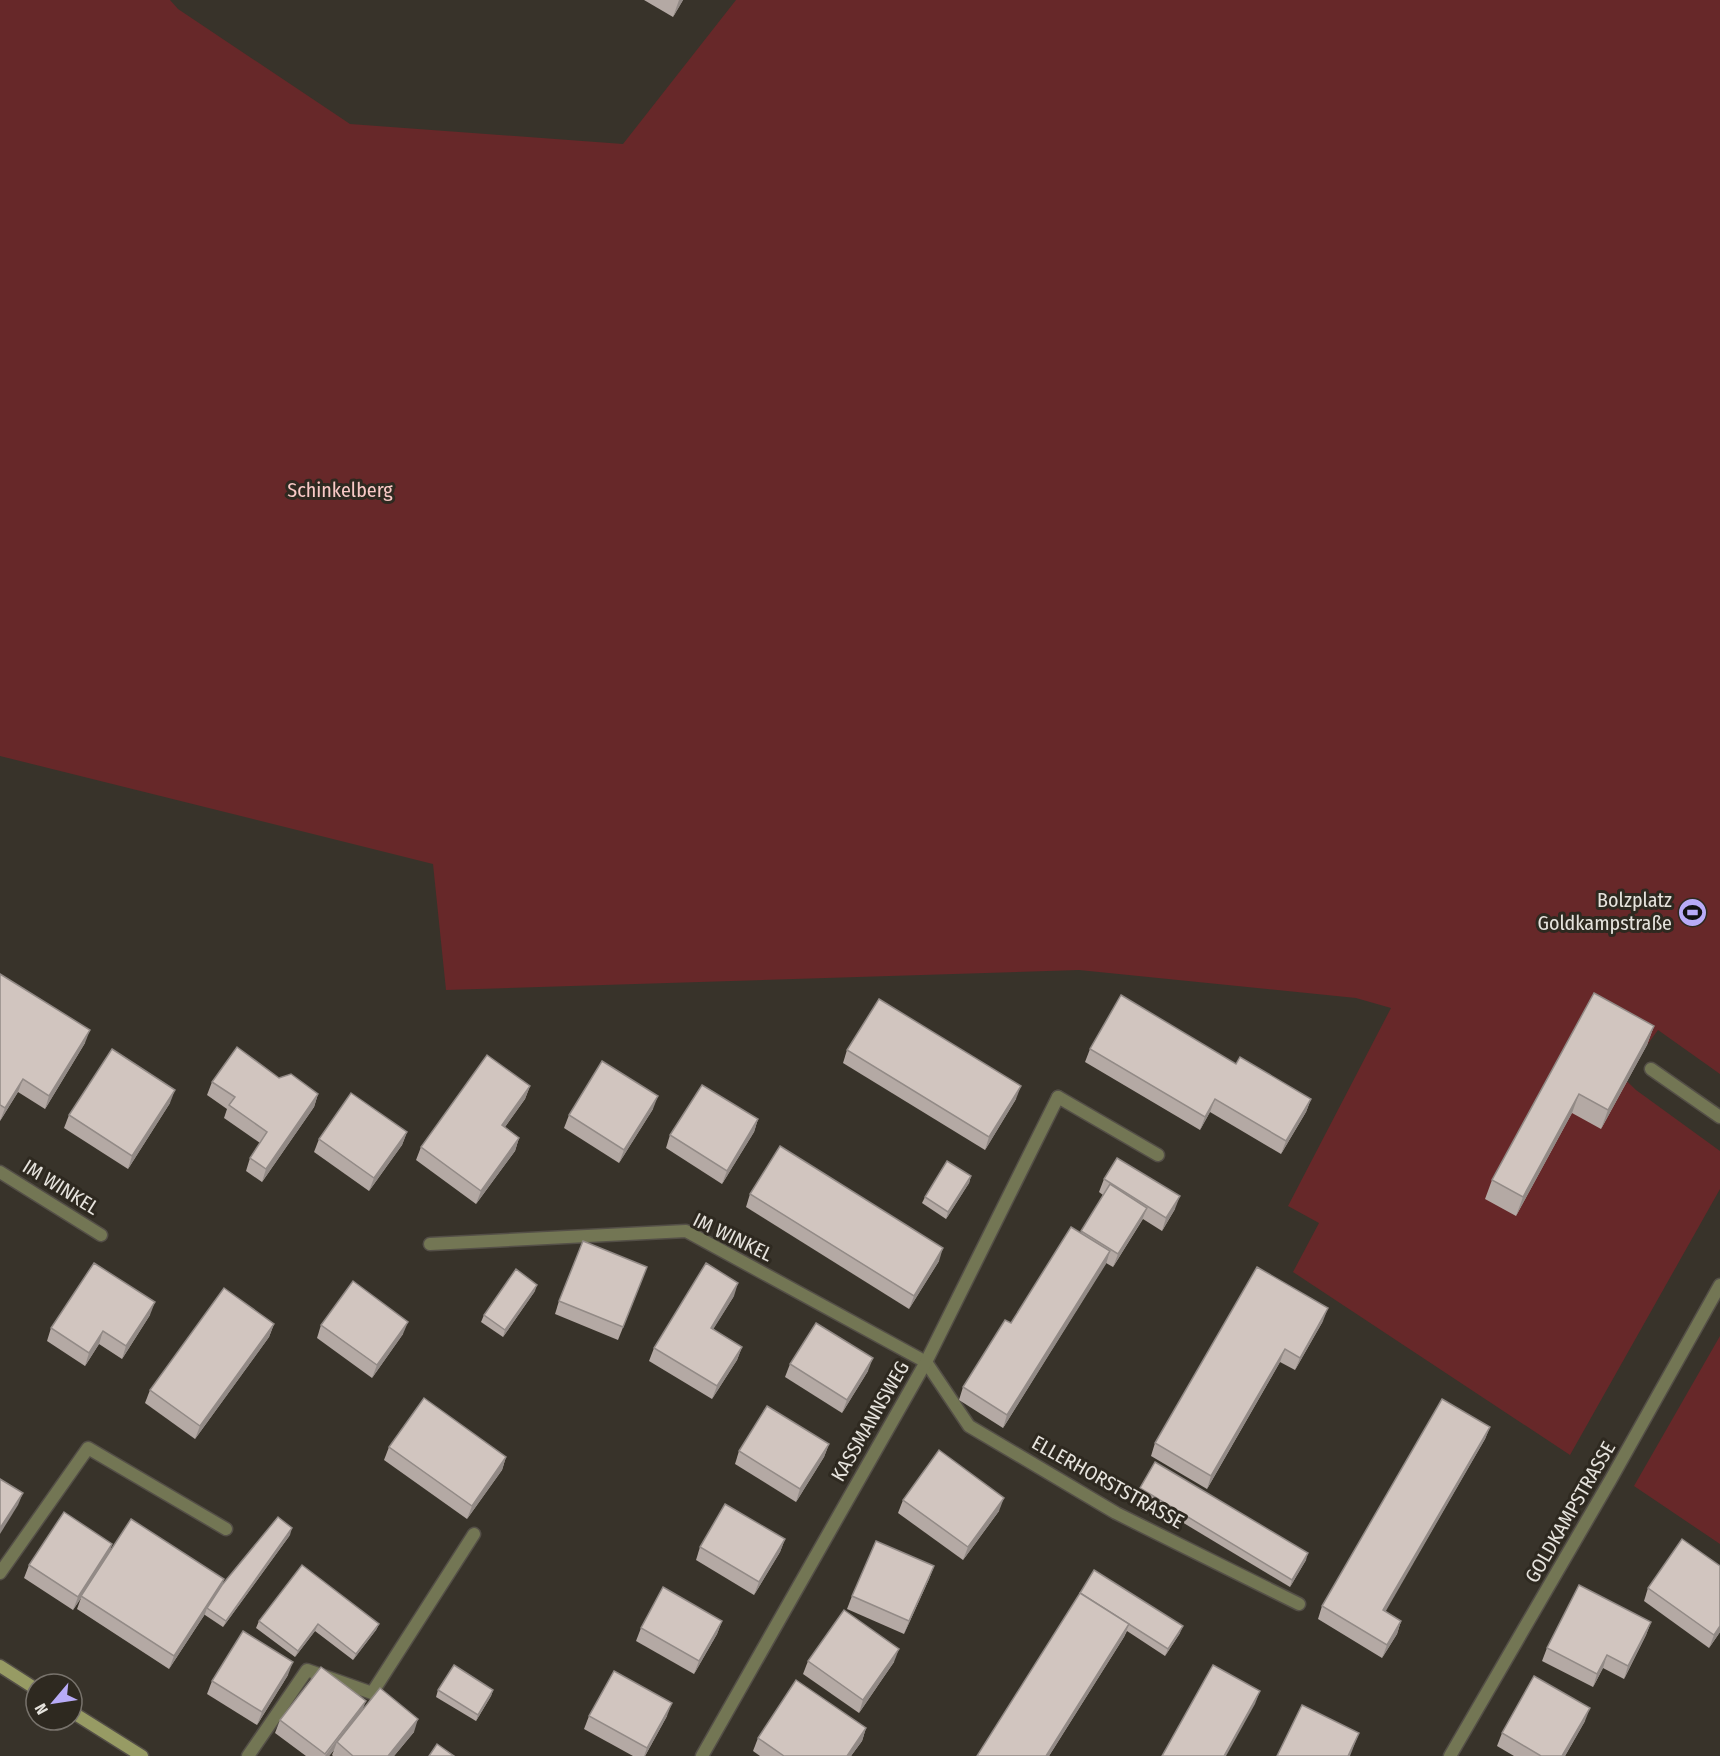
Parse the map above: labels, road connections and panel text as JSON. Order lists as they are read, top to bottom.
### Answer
{
  "streets": {
    "street": [
      "IM WINKEL",
      "KASSMANNSWEG",
      "ELLERHORSTSTRASSE",
      "GOLDKAMPSTRASSE"
    ]
  },
  "crossings": [
    ["IM WINKEL", "KASSMANNSWEG"],
    ["IM WINKEL", "ELLERHORSTSTRASSE"],
    ["KASSMANNSWEG", "ELLERHORSTSTRASSE"]
  ],
  "parks": ["Schinkelberg"],
  "places": {
    "sports": ["Bolzplatz Goldkampstraße"]
  },
  "north": "bottom left"
}
